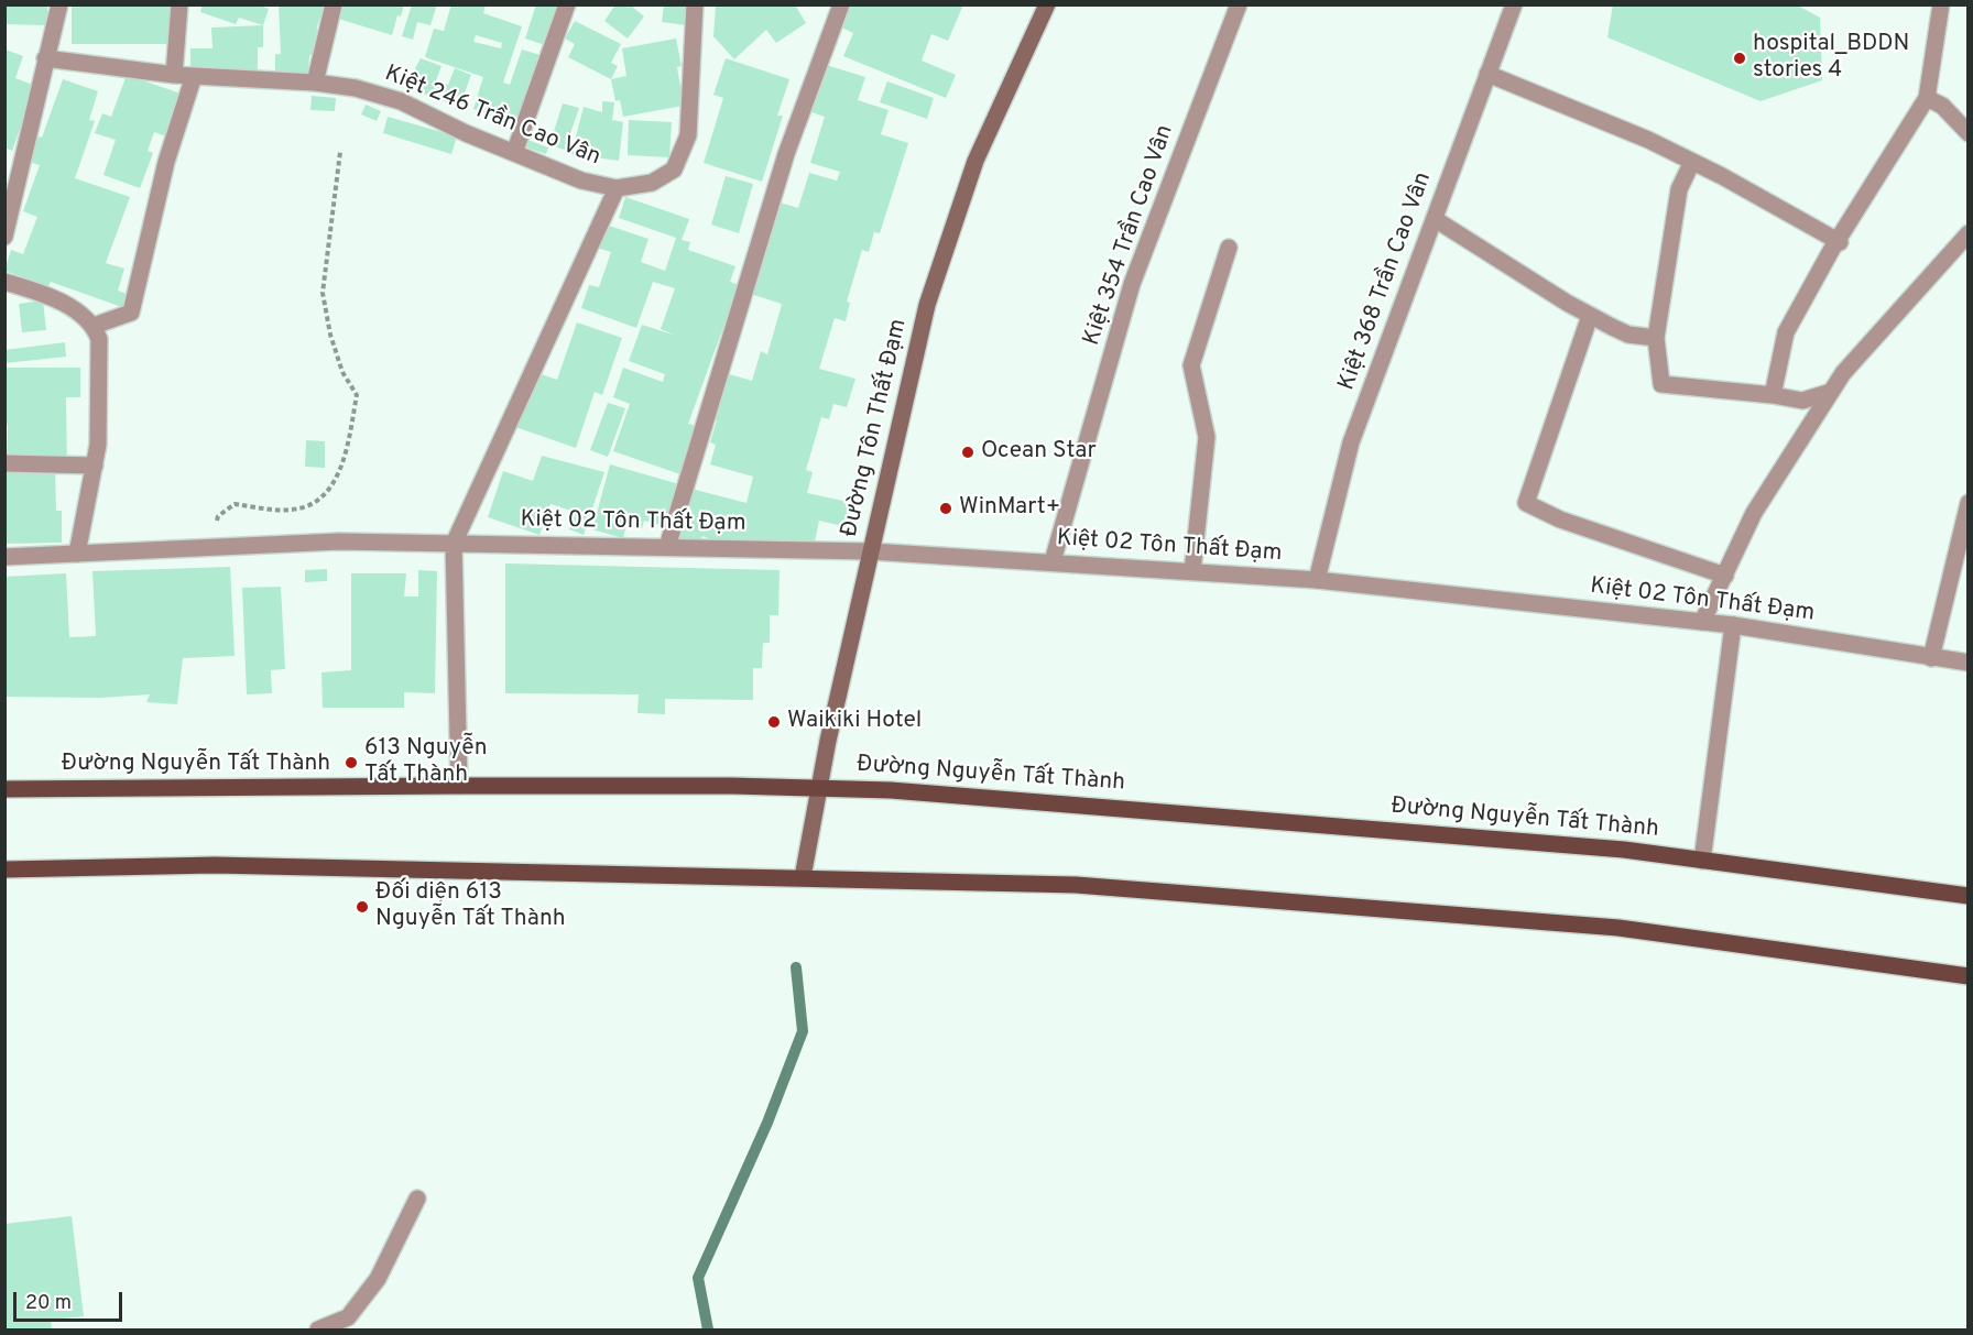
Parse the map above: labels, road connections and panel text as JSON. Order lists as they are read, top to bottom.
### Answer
{
  "streets": {
    "main road": ["Đường Nguyễn Tất Thành"],
    "street": [
      "Kiệt 246 Trần Cao Vân",
      "Kiệt 354 Trần Cao Vân",
      "Kiệt 368 Trần Cao Vân",
      "Đường Tôn Thất Đạm",
      "Kiệt 02 Tôn Thất Đạm"
    ]
  },
  "crossings": [
    ["Kiệt 354 Trần Cao Vân", "Kiệt 02 Tôn Thất Đạm"],
    ["Kiệt 368 Trần Cao Vân", "Kiệt 02 Tôn Thất Đạm"],
    ["Đường Tôn Thất Đạm", "Kiệt 02 Tôn Thất Đạm"],
    ["Đường Tôn Thất Đạm", "Đường Nguyễn Tất Thành"]
  ],
  "places": [
    "hospital_BDDN stories 4",
    "Ocean Star",
    "WinMart+",
    "Waikiki Hotel",
    "613 Nguyễn Tất Thành",
    "Đối diện 613 Nguyễn Tất Thành"
  ],
  "scale_bar": "20 m"
}
